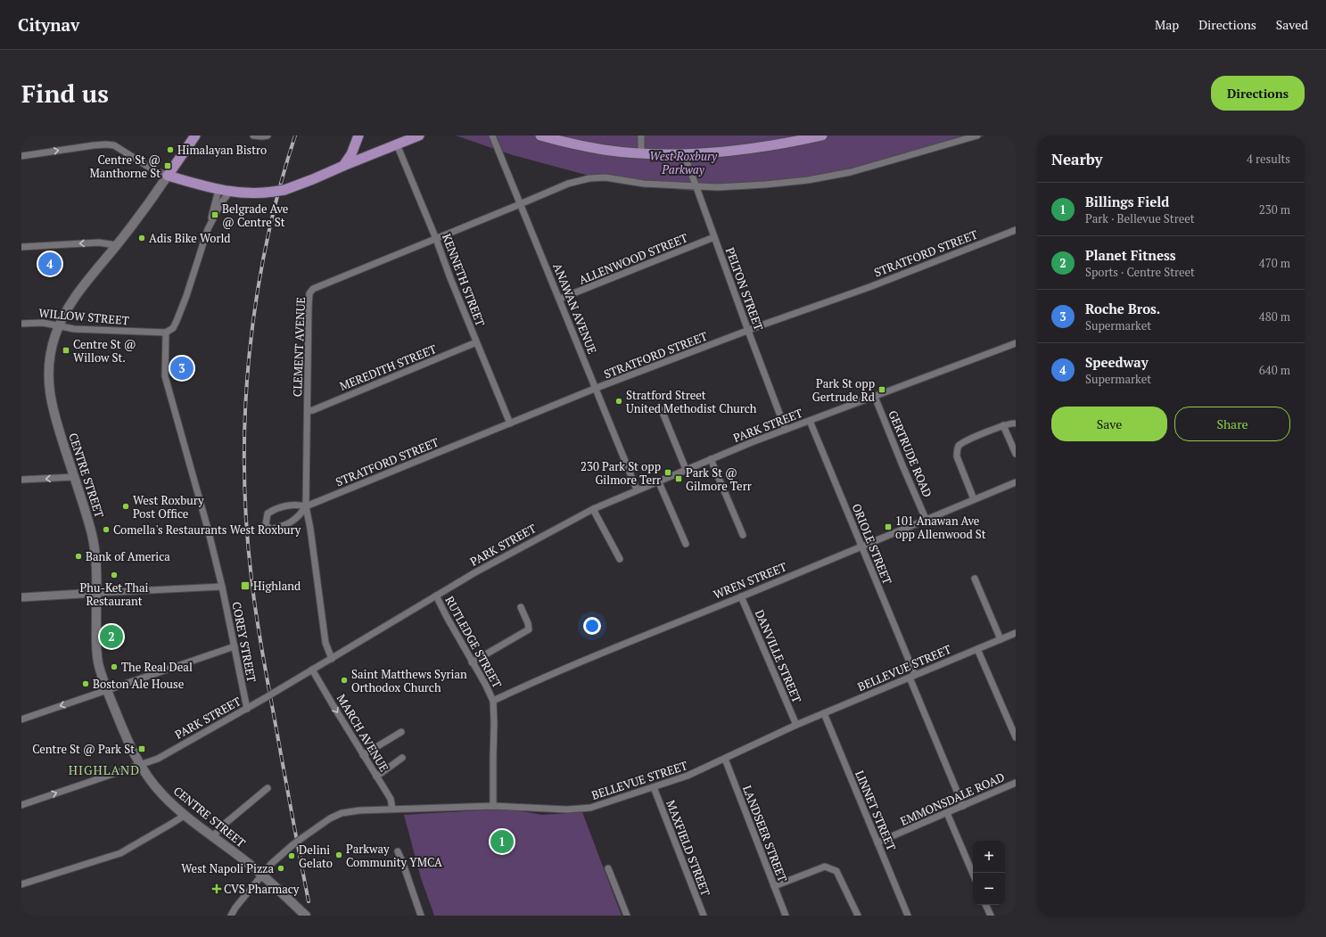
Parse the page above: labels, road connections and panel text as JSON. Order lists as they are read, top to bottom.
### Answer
{
  "streets": {
    "main road": ["CENTRE STREET"],
    "street": [
      "STRATFORD STREET",
      "ALLENWOOD STREET",
      "KENNETH STREET",
      "PELTON STREET",
      "ANAWAN AVENUE",
      "WILLOW STREET",
      "CLEMENT AVENUE",
      "MEREDITH STREET",
      "PARK STREET",
      "GERTRUDE ROAD",
      "ORIOLE STREET",
      "WREN STREET",
      "COREY STREET",
      "RUTLEDGE STREET",
      "DANVILLE STREET",
      "BELLEVUE STREET",
      "MARCH AVENUE",
      "EMMONSDALE ROAD",
      "LINNET STREET",
      "LANDSEER STREET",
      "MAXFIELD STREET"
    ]
  },
  "crossings": [
    ["STRATFORD STREET", "KENNETH STREET"],
    ["STRATFORD STREET", "PELTON STREET"],
    ["STRATFORD STREET", "ANAWAN AVENUE"],
    ["STRATFORD STREET", "CLEMENT AVENUE"],
    ["ALLENWOOD STREET", "PELTON STREET"],
    ["ALLENWOOD STREET", "ANAWAN AVENUE"],
    ["KENNETH STREET", "CLEMENT AVENUE"],
    ["KENNETH STREET", "MEREDITH STREET"],
    ["PELTON STREET", "CLEMENT AVENUE"],
    ["PELTON STREET", "PARK STREET"],
    ["ANAWAN AVENUE", "CLEMENT AVENUE"],
    ["ANAWAN AVENUE", "PARK STREET"],
    ["WILLOW STREET", "CENTRE STREET"],
    ["WILLOW STREET", "COREY STREET"],
    ["CLEMENT AVENUE", "MEREDITH STREET"],
    ["CLEMENT AVENUE", "PARK STREET"],
    ["PARK STREET", "GERTRUDE ROAD"],
    ["PARK STREET", "CENTRE STREET"],
    ["PARK STREET", "ORIOLE STREET"],
    ["PARK STREET", "COREY STREET"],
    ["PARK STREET", "RUTLEDGE STREET"],
    ["PARK STREET", "MARCH AVENUE"],
    ["GERTRUDE ROAD", "WREN STREET"],
    ["CENTRE STREET", "BELLEVUE STREET"],
    ["ORIOLE STREET", "WREN STREET"],
    ["ORIOLE STREET", "BELLEVUE STREET"],
    ["ORIOLE STREET", "EMMONSDALE ROAD"],
    ["WREN STREET", "RUTLEDGE STREET"],
    ["WREN STREET", "DANVILLE STREET"],
    ["RUTLEDGE STREET", "BELLEVUE STREET"],
    ["DANVILLE STREET", "BELLEVUE STREET"],
    ["BELLEVUE STREET", "MARCH AVENUE"],
    ["BELLEVUE STREET", "LINNET STREET"],
    ["BELLEVUE STREET", "LANDSEER STREET"],
    ["BELLEVUE STREET", "MAXFIELD STREET"],
    ["EMMONSDALE ROAD", "LINNET STREET"]
  ],
  "one_way": ["MARCH AVENUE"],
  "districts": ["HIGHLAND"],
  "parks": ["West Roxbury Parkway"],
  "places": {
    "other": [
      "Himalayan Bistro",
      "Adis Bike World",
      "Stratford Street United Methodist Church",
      "West Roxbury Post Office",
      "Comella's Restaurants West Roxbury",
      "Bank of America",
      "Phu-Ket Thai Restaurant",
      "The Real Deal",
      "Saint Matthews Syrian Orthodox Church",
      "Boston Ale House",
      "Parkway Community YMCA",
      "Delini Gelato",
      "West Napoli Pizza"
    ],
    "transit": [
      "Centre St @ Manthorne St",
      "Belgrade Ave @ Centre St",
      "Centre St @ Willow St.",
      "Park St opp Gertrude Rd",
      "230 Park St opp Gilmore Terr",
      "Park St @ Gilmore Terr",
      "101 Anawan Ave opp Allenwood St",
      "Highland",
      "Centre St @ Park St"
    ],
    "health": ["CVS Pharmacy"]
  },
  "page": {
    "header": "Citynav",
    "nav": ["Map", "Directions", "Saved"],
    "buttons": [
      "Directions",
      ["Save", "Share"]
    ],
    "title": "Find us",
    "heading": ["Nearby", "4 results"],
    "list": [
      {
        "mark": "1",
        "name": "Billings Field",
        "note": "Park · Bellevue Street",
        "value": "230 m"
      },
      {
        "mark": "2",
        "name": "Planet Fitness",
        "note": "Sports · Centre Street",
        "value": "470 m"
      },
      {
        "mark": "3",
        "name": "Roche Bros.",
        "note": "Supermarket",
        "value": "480 m"
      },
      {
        "mark": "4",
        "name": "Speedway",
        "note": "Supermarket",
        "value": "640 m"
      }
    ],
    "pins": [
      "4",
      "3",
      "2",
      "1"
    ],
    "map_buttons": ["+", "−"]
  }
}
